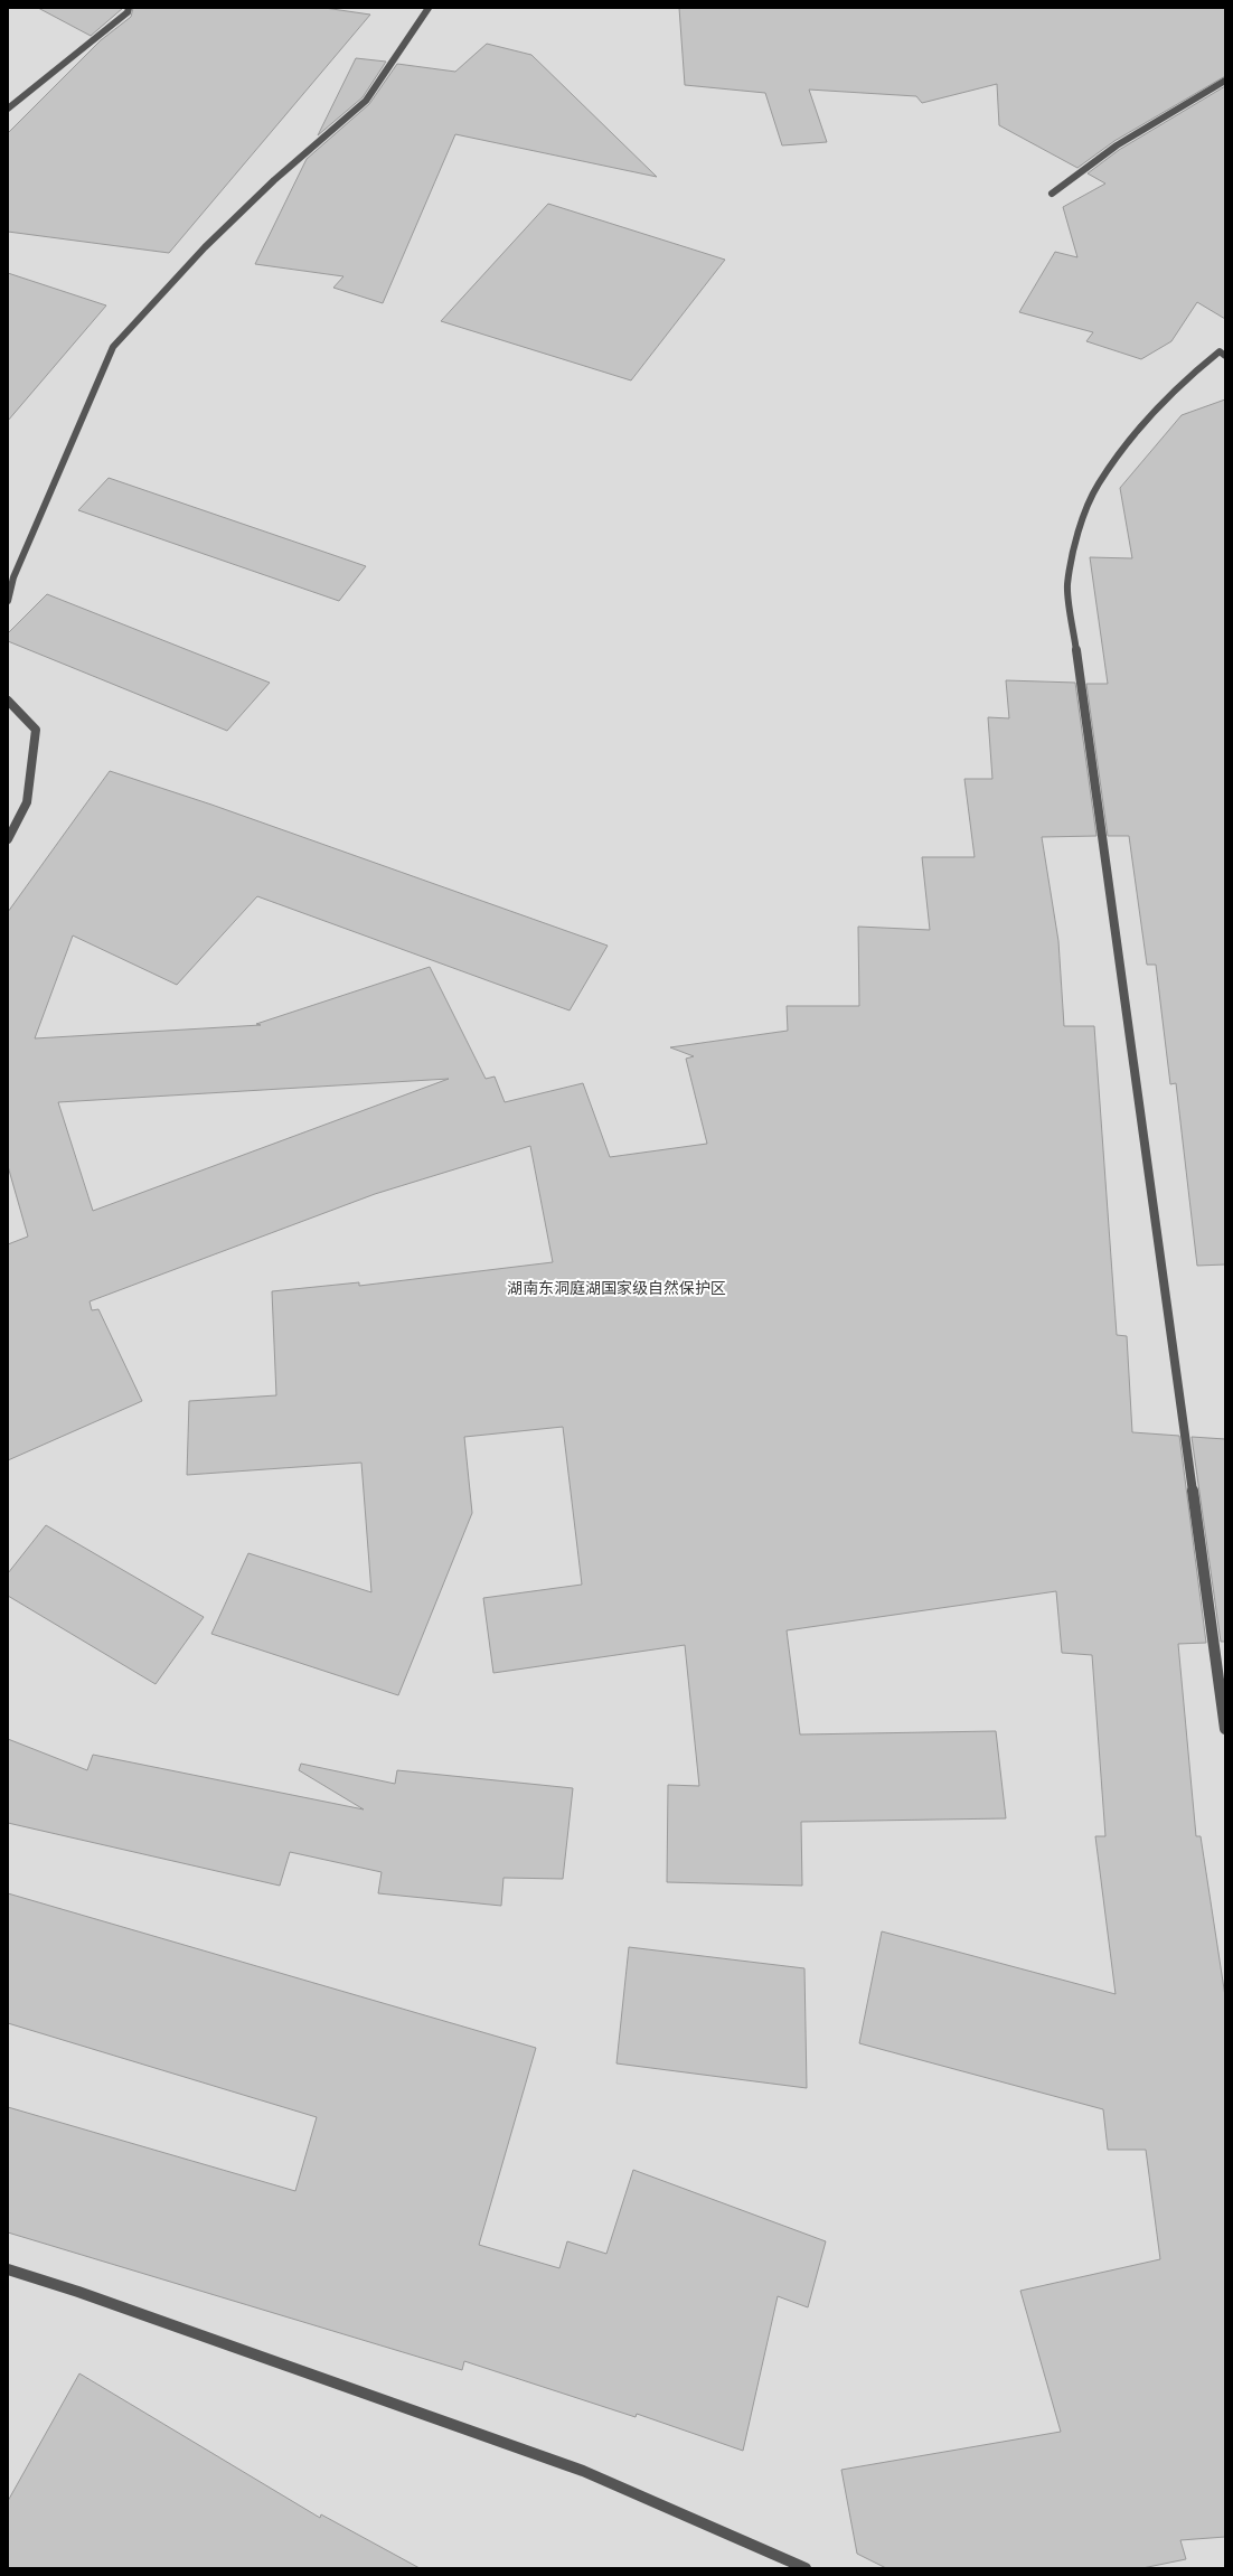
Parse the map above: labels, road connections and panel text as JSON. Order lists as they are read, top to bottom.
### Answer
{
  "parks": ["湖南东洞庭湖国家级自然保护区"]
}
